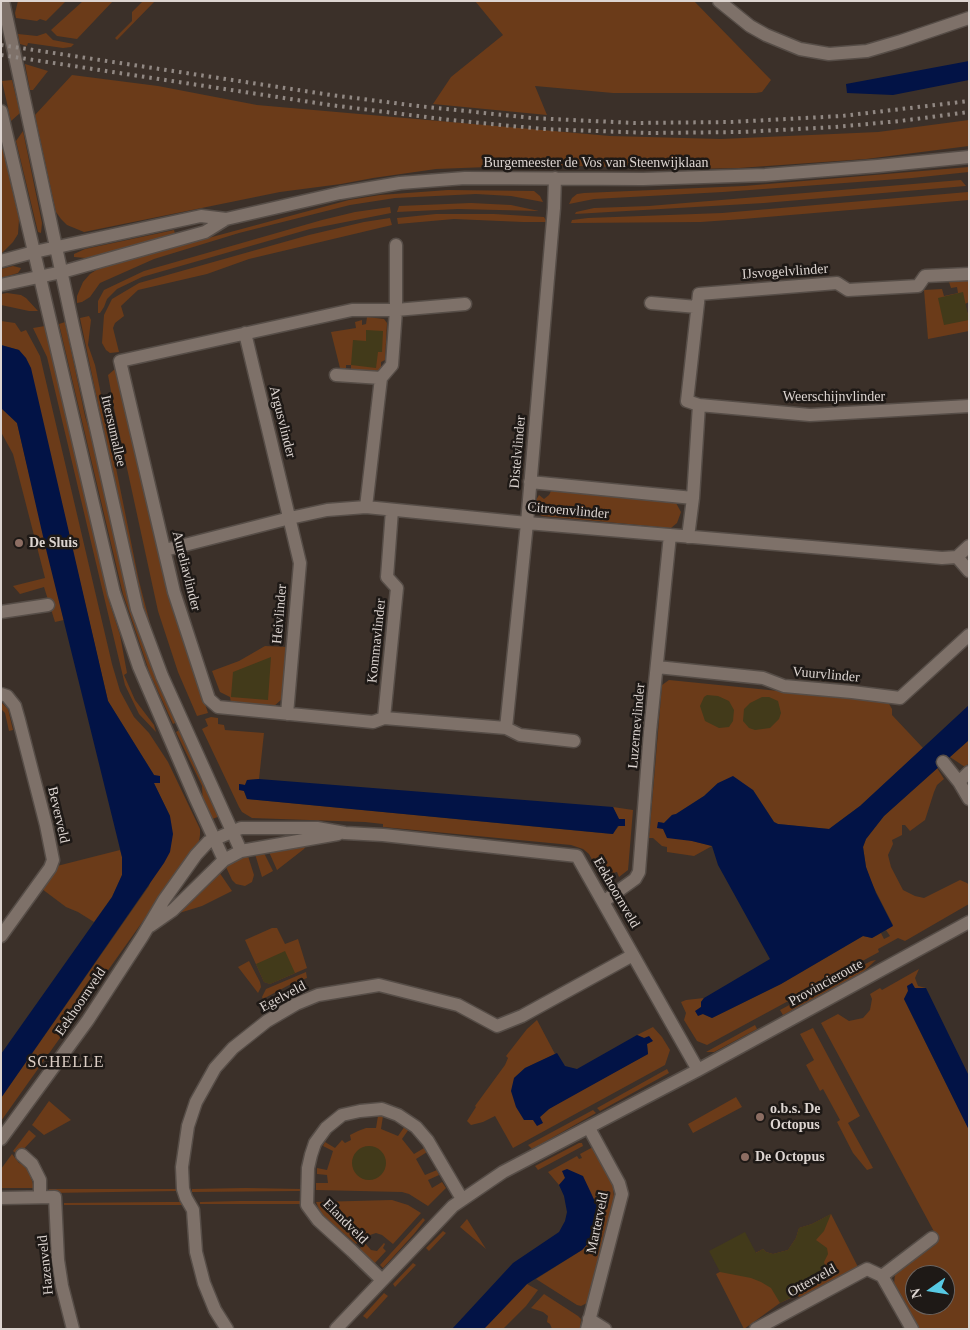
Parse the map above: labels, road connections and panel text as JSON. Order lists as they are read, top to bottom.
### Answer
{
  "streets": {
    "street": [
      "Burgemeester de Vos van Steenwijklaan",
      "IJsvogelvlinder",
      "Weerschijnvlinder",
      "Argusvlinder",
      "Ittersumallee",
      "Distelvlinder",
      "Citroenvlinder",
      "Aureliavlinder",
      "Heivlinder",
      "Kommavlinder",
      "Vuurvlinder",
      "Luzernevlinder",
      "Beverveld",
      "Eekhoornveld",
      "Provincieroute",
      "Egelveld",
      "Elandveld",
      "Marterveld",
      "Hazenveld",
      "Otterveld"
    ]
  },
  "crossings": [
    ["Burgemeester de Vos van Steenwijklaan", "Ittersumallee"],
    ["Burgemeester de Vos van Steenwijklaan", "Distelvlinder"],
    ["Argusvlinder", "Citroenvlinder"],
    ["Argusvlinder", "Aureliavlinder"],
    ["Argusvlinder", "Heivlinder"],
    ["Ittersumallee", "Eekhoornveld"],
    ["Distelvlinder", "Citroenvlinder"],
    ["Distelvlinder", "Aureliavlinder"],
    ["Citroenvlinder", "Aureliavlinder"],
    ["Citroenvlinder", "Heivlinder"],
    ["Citroenvlinder", "Kommavlinder"],
    ["Citroenvlinder", "Luzernevlinder"],
    ["Aureliavlinder", "Heivlinder"],
    ["Aureliavlinder", "Kommavlinder"],
    ["Vuurvlinder", "Luzernevlinder"],
    ["Luzernevlinder", "Eekhoornveld"],
    ["Eekhoornveld", "Provincieroute"],
    ["Eekhoornveld", "Egelveld"]
  ],
  "districts": ["SCHELLE"],
  "places": ["De Sluis", "o.b.s. De Octopus", "De Octopus"],
  "north": "left"
}
